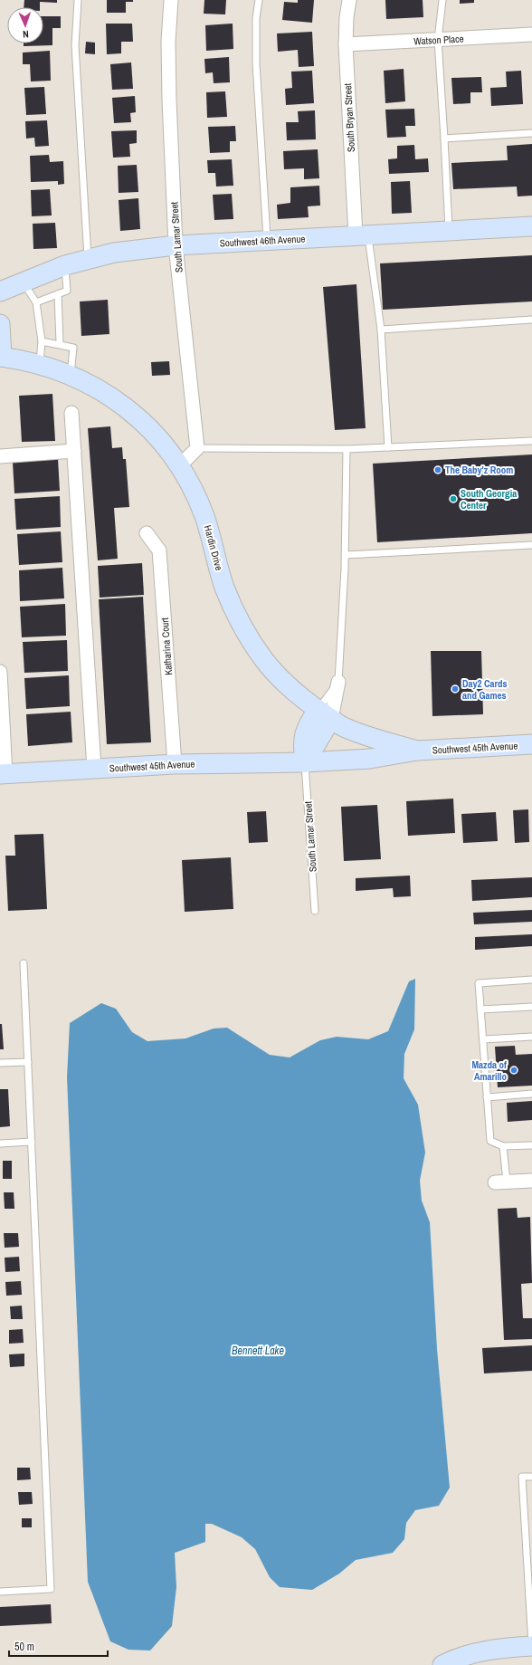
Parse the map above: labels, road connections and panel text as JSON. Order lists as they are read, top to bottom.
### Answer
{
  "streets": {
    "street": [
      "Watson Place",
      "South Bryan Street",
      "South Lamar Street",
      "Southwest 46th Avenue",
      "Hardin Drive",
      "Katharina Court",
      "Southwest 45th Avenue"
    ]
  },
  "crossings": [
    ["Watson Place", "South Bryan Street"],
    ["South Bryan Street", "Southwest 46th Avenue"],
    ["South Lamar Street", "Southwest 46th Avenue"],
    ["South Lamar Street", "Southwest 45th Avenue"],
    ["Hardin Drive", "Southwest 45th Avenue"],
    ["Katharina Court", "Southwest 45th Avenue"]
  ],
  "water": ["Bennett Lake"],
  "places": [
    "The Baby'z Room",
    "South Georgia Center",
    "Day2 Cards and Games",
    "Mazda of Amarillo"
  ],
  "scale_bar": "50 m",
  "north": "bottom"
}
